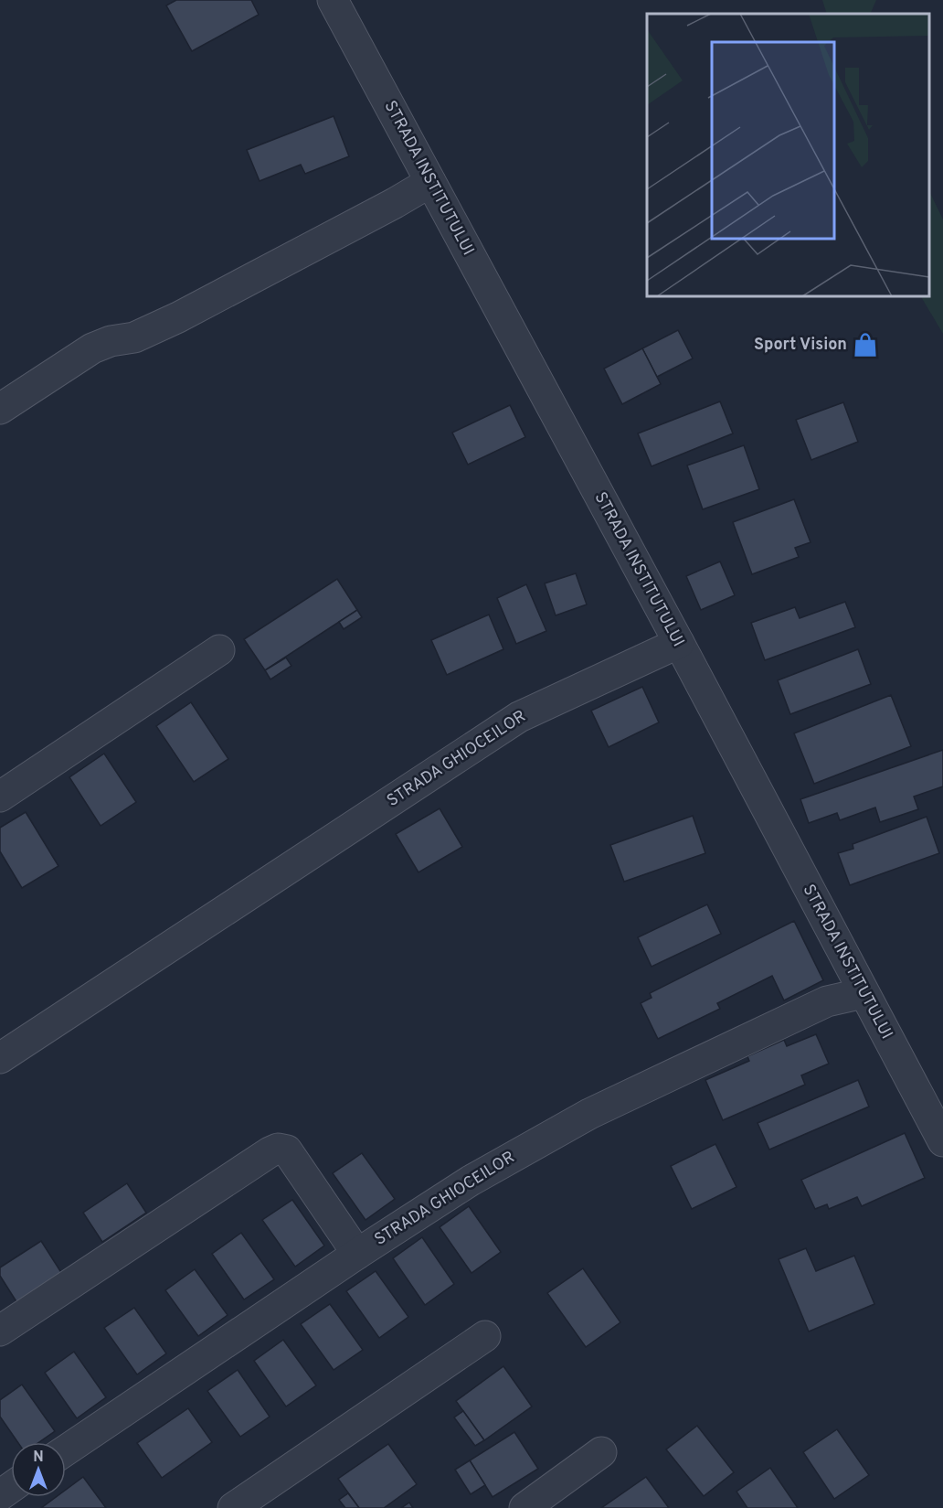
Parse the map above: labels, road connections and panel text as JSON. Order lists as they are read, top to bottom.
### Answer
{
  "streets": {
    "street": ["STRADA INSTITUTULUI", "STRADA GHIOCEILOR"]
  },
  "crossings": [
    ["STRADA INSTITUTULUI", "STRADA GHIOCEILOR"]
  ],
  "places": {
    "shop": ["Sport Vision"]
  },
  "north": "top"
}
